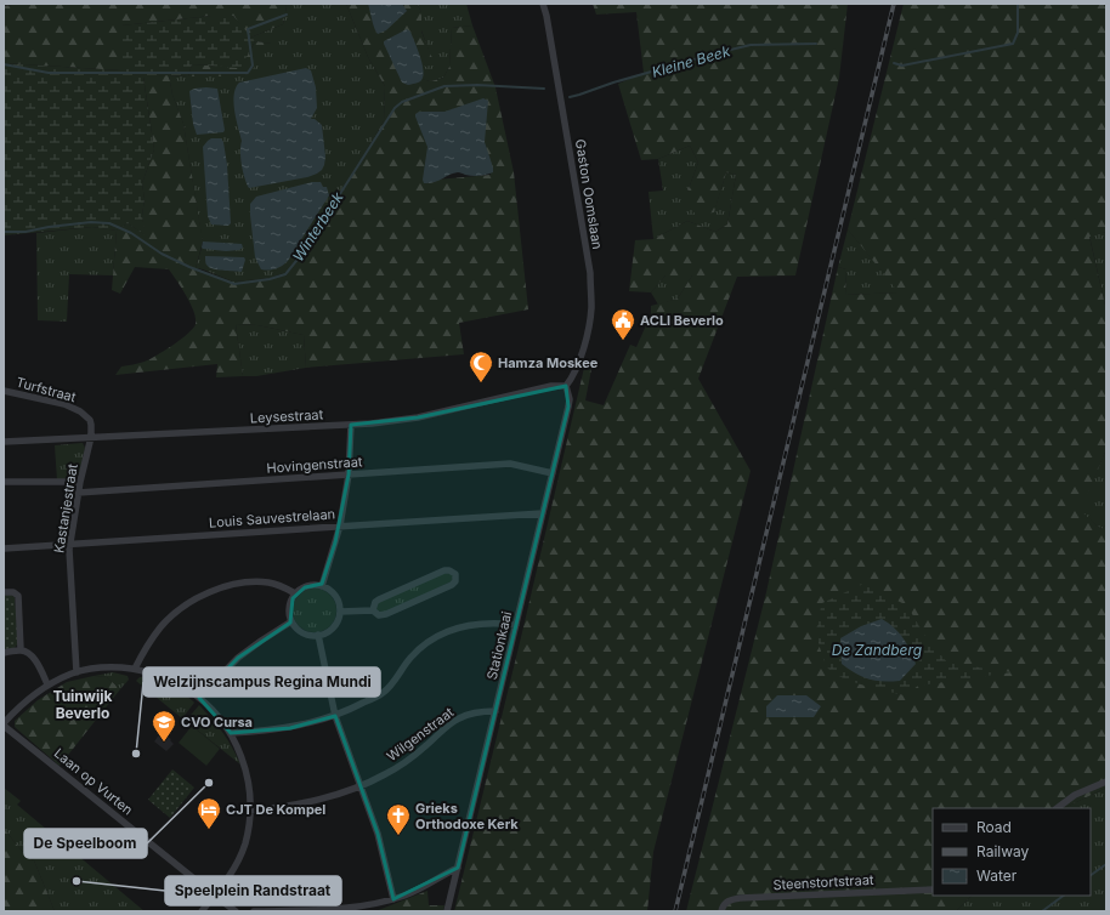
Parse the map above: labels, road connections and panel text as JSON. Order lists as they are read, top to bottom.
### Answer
{
  "streets": {
    "street": [
      "Gaston Oomslaan",
      "Turfstraat",
      "Leysestraat",
      "Hovingenstraat",
      "Kastanjestraat",
      "Louis Sauvestrelaan",
      "Stationkaai",
      "Wilgenstraat",
      "Laan op Vurten",
      "Steenstortstraat"
    ]
  },
  "crossings": [
    ["Gaston Oomslaan", "Leysestraat"],
    ["Gaston Oomslaan", "Stationkaai"],
    ["Turfstraat", "Leysestraat"],
    ["Turfstraat", "Kastanjestraat"],
    ["Leysestraat", "Kastanjestraat"],
    ["Leysestraat", "Stationkaai"],
    ["Hovingenstraat", "Kastanjestraat"],
    ["Hovingenstraat", "Stationkaai"],
    ["Kastanjestraat", "Louis Sauvestrelaan"],
    ["Louis Sauvestrelaan", "Stationkaai"],
    ["Stationkaai", "Wilgenstraat"]
  ],
  "districts": ["Tuinwijk Beverlo"],
  "water": ["Kleine Beek", "Winterbeek", "De Zandberg"],
  "places": {
    "public building": ["ACLI Beverlo"],
    "mosque": ["Hamza Moskee"],
    "school or university": ["CVO Cursa"],
    "other": ["Welzijnscampus Regina Mundi", "De Speelboom", "Speelplein Randstraat"],
    "hotel": ["CJT De Kompel"],
    "church": ["Grieks Orthodoxe Kerk"]
  },
  "legend": ["Road", "Railway", "Water"]
}
